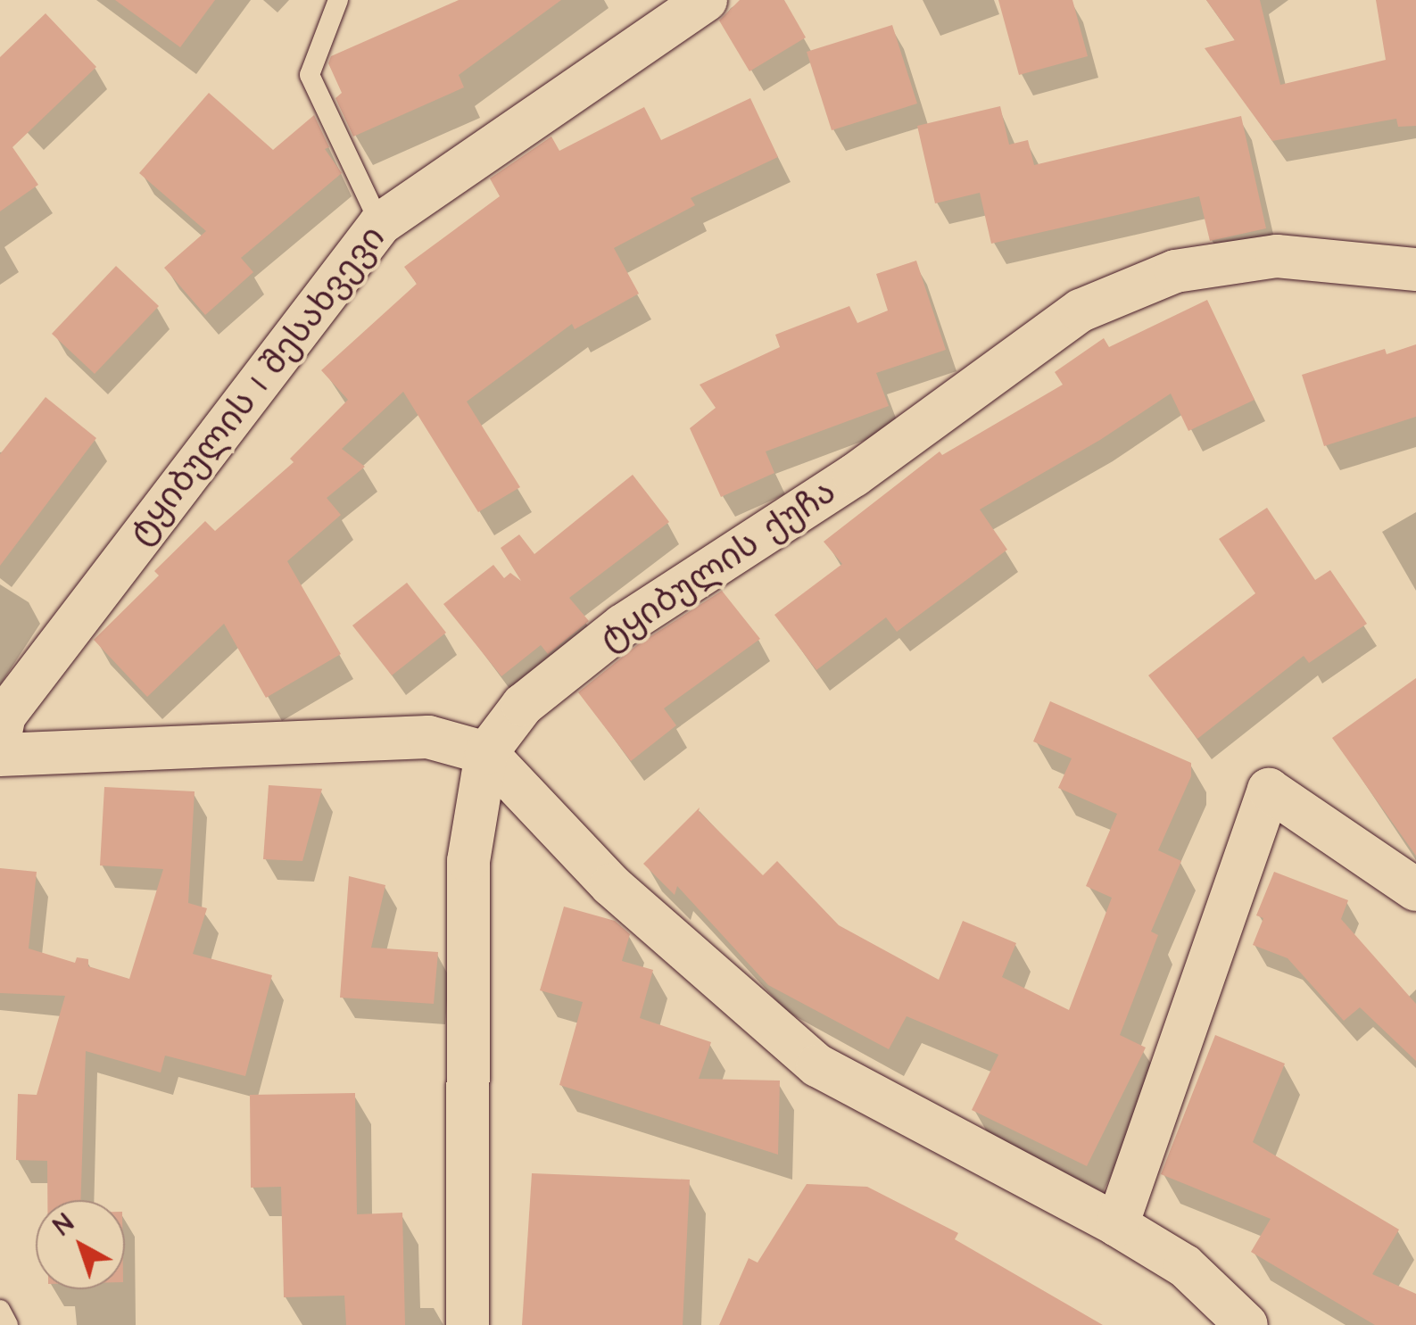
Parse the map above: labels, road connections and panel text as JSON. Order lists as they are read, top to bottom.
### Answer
{
  "streets": {
    "street": ["ტყიბულის I შესახვევი", "ტყიბულის ქუჩა"]
  },
  "north": "top left"
}
